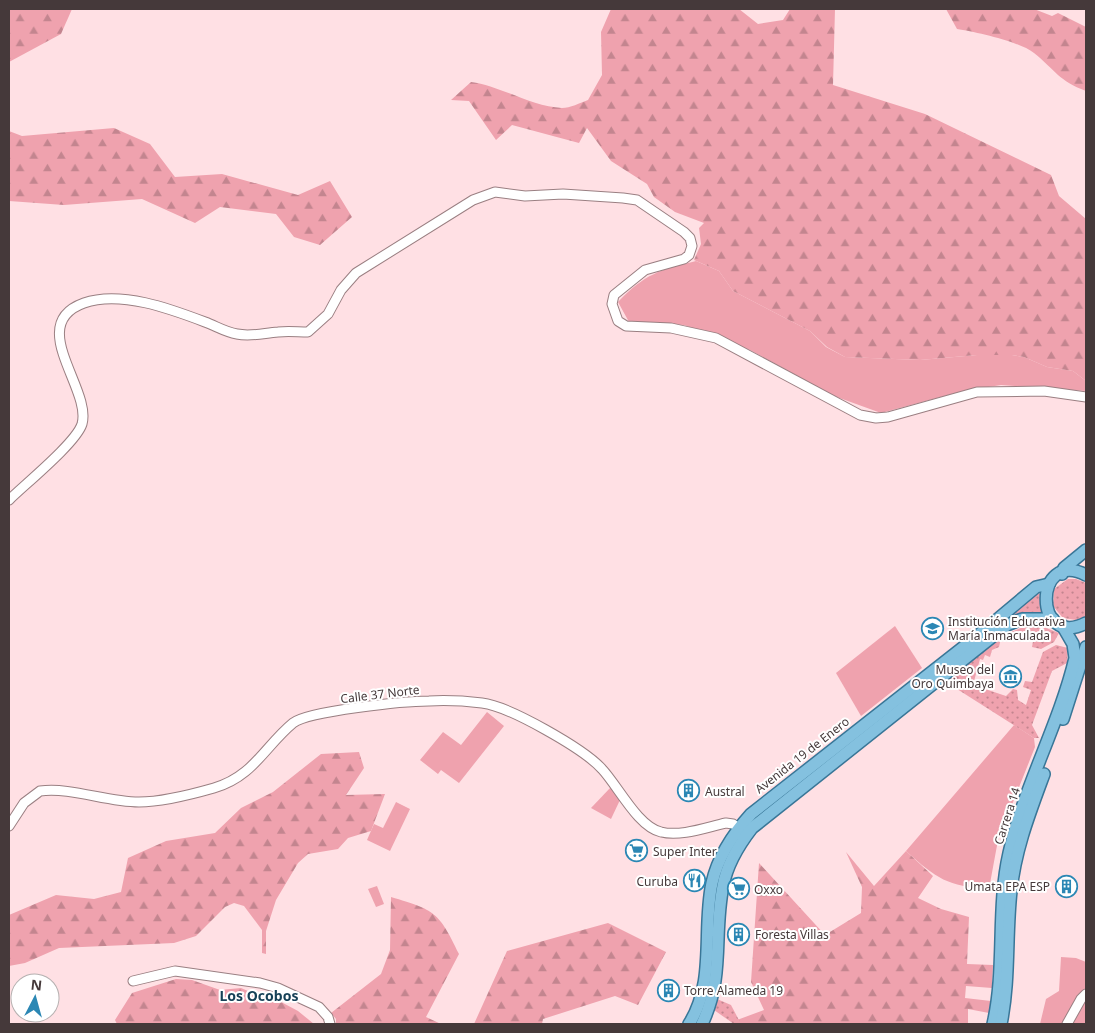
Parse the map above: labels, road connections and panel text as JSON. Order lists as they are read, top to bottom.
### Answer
{
  "streets": {
    "main road": ["Avenida 19 de Enero", "Carrera 14"],
    "street": ["Calle 37 Norte"]
  },
  "crossings": [
    ["Calle 37 Norte", "Avenida 19 de Enero"],
    ["Avenida 19 de Enero", "Carrera 14"]
  ],
  "districts": ["Los Ocobos"],
  "places": {
    "school or university": ["Institución Educativa María Inmaculada"],
    "museum": ["Museo del Oro Quimbaya"],
    "building": [
      "Austral",
      "Umata EPA ESP",
      "Foresta Villas",
      "Torre Alameda 19"
    ],
    "supermarket": ["Super Inter", "Oxxo"],
    "restaurant": ["Curuba"]
  },
  "north": "top"
}
